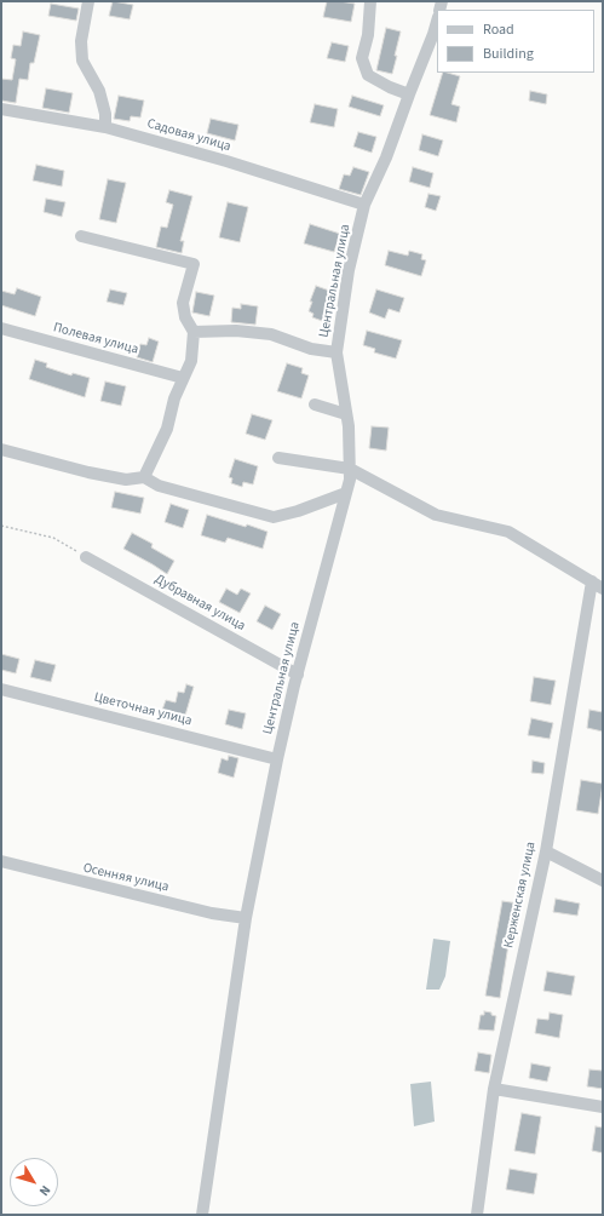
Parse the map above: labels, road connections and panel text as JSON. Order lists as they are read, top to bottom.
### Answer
{
  "streets": {
    "street": [
      "Садовая улица",
      "Центральная улица",
      "Полевая улица",
      "Дубравная улица",
      "Цветочная улица",
      "Осенняя улица",
      "Керженская улица"
    ]
  },
  "crossings": [
    ["Садовая улица", "Центральная улица"],
    ["Центральная улица", "Дубравная улица"],
    ["Центральная улица", "Цветочная улица"],
    ["Центральная улица", "Осенняя улица"]
  ],
  "legend": ["Road", "Building"],
  "north": "bottom right"
}
